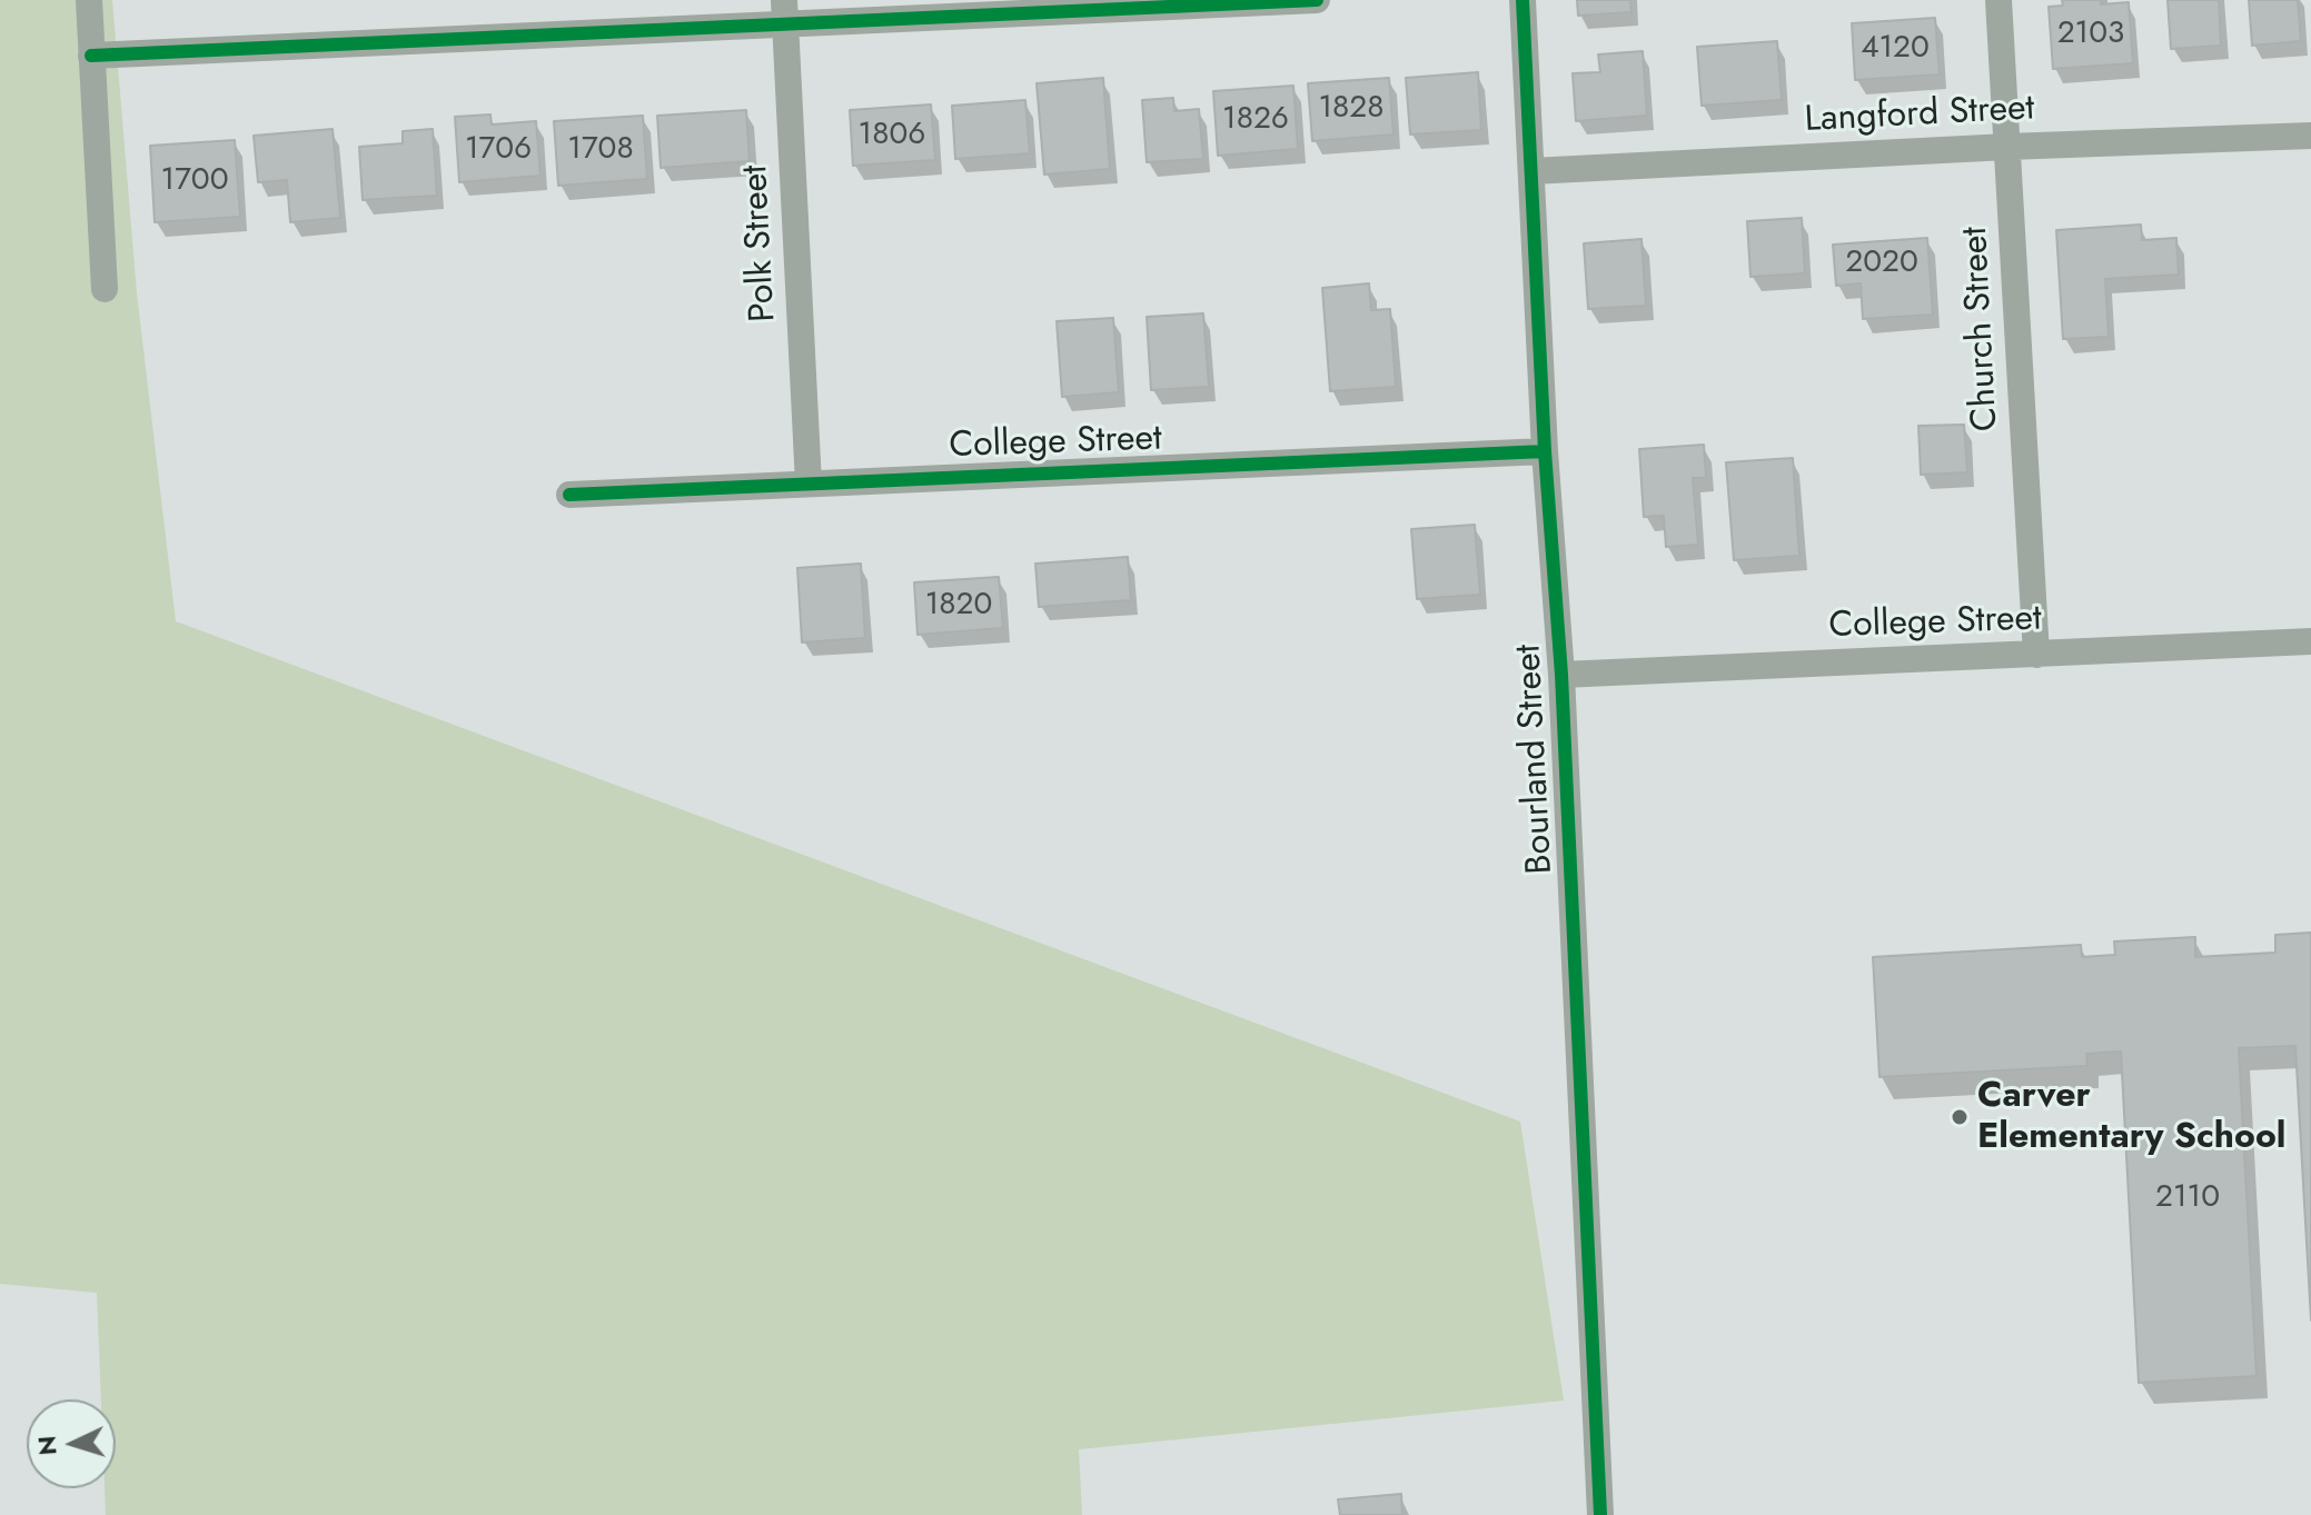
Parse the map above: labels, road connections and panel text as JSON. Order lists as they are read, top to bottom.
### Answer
{
  "streets": {
    "street": [
      "Langford Street",
      "Polk Street",
      "Church Street",
      "College Street",
      "Bourland Street"
    ]
  },
  "crossings": [
    ["Langford Street", "Church Street"],
    ["Langford Street", "Bourland Street"],
    ["Polk Street", "College Street"],
    ["Church Street", "College Street"],
    ["College Street", "Bourland Street"]
  ],
  "places": ["Carver Elementary School"],
  "house_numbers": [
    "2103",
    "4120",
    "1828",
    "1826",
    "1806",
    "1706",
    "1708",
    "1700",
    "2020",
    "1820",
    "2110"
  ],
  "north": "left"
}
